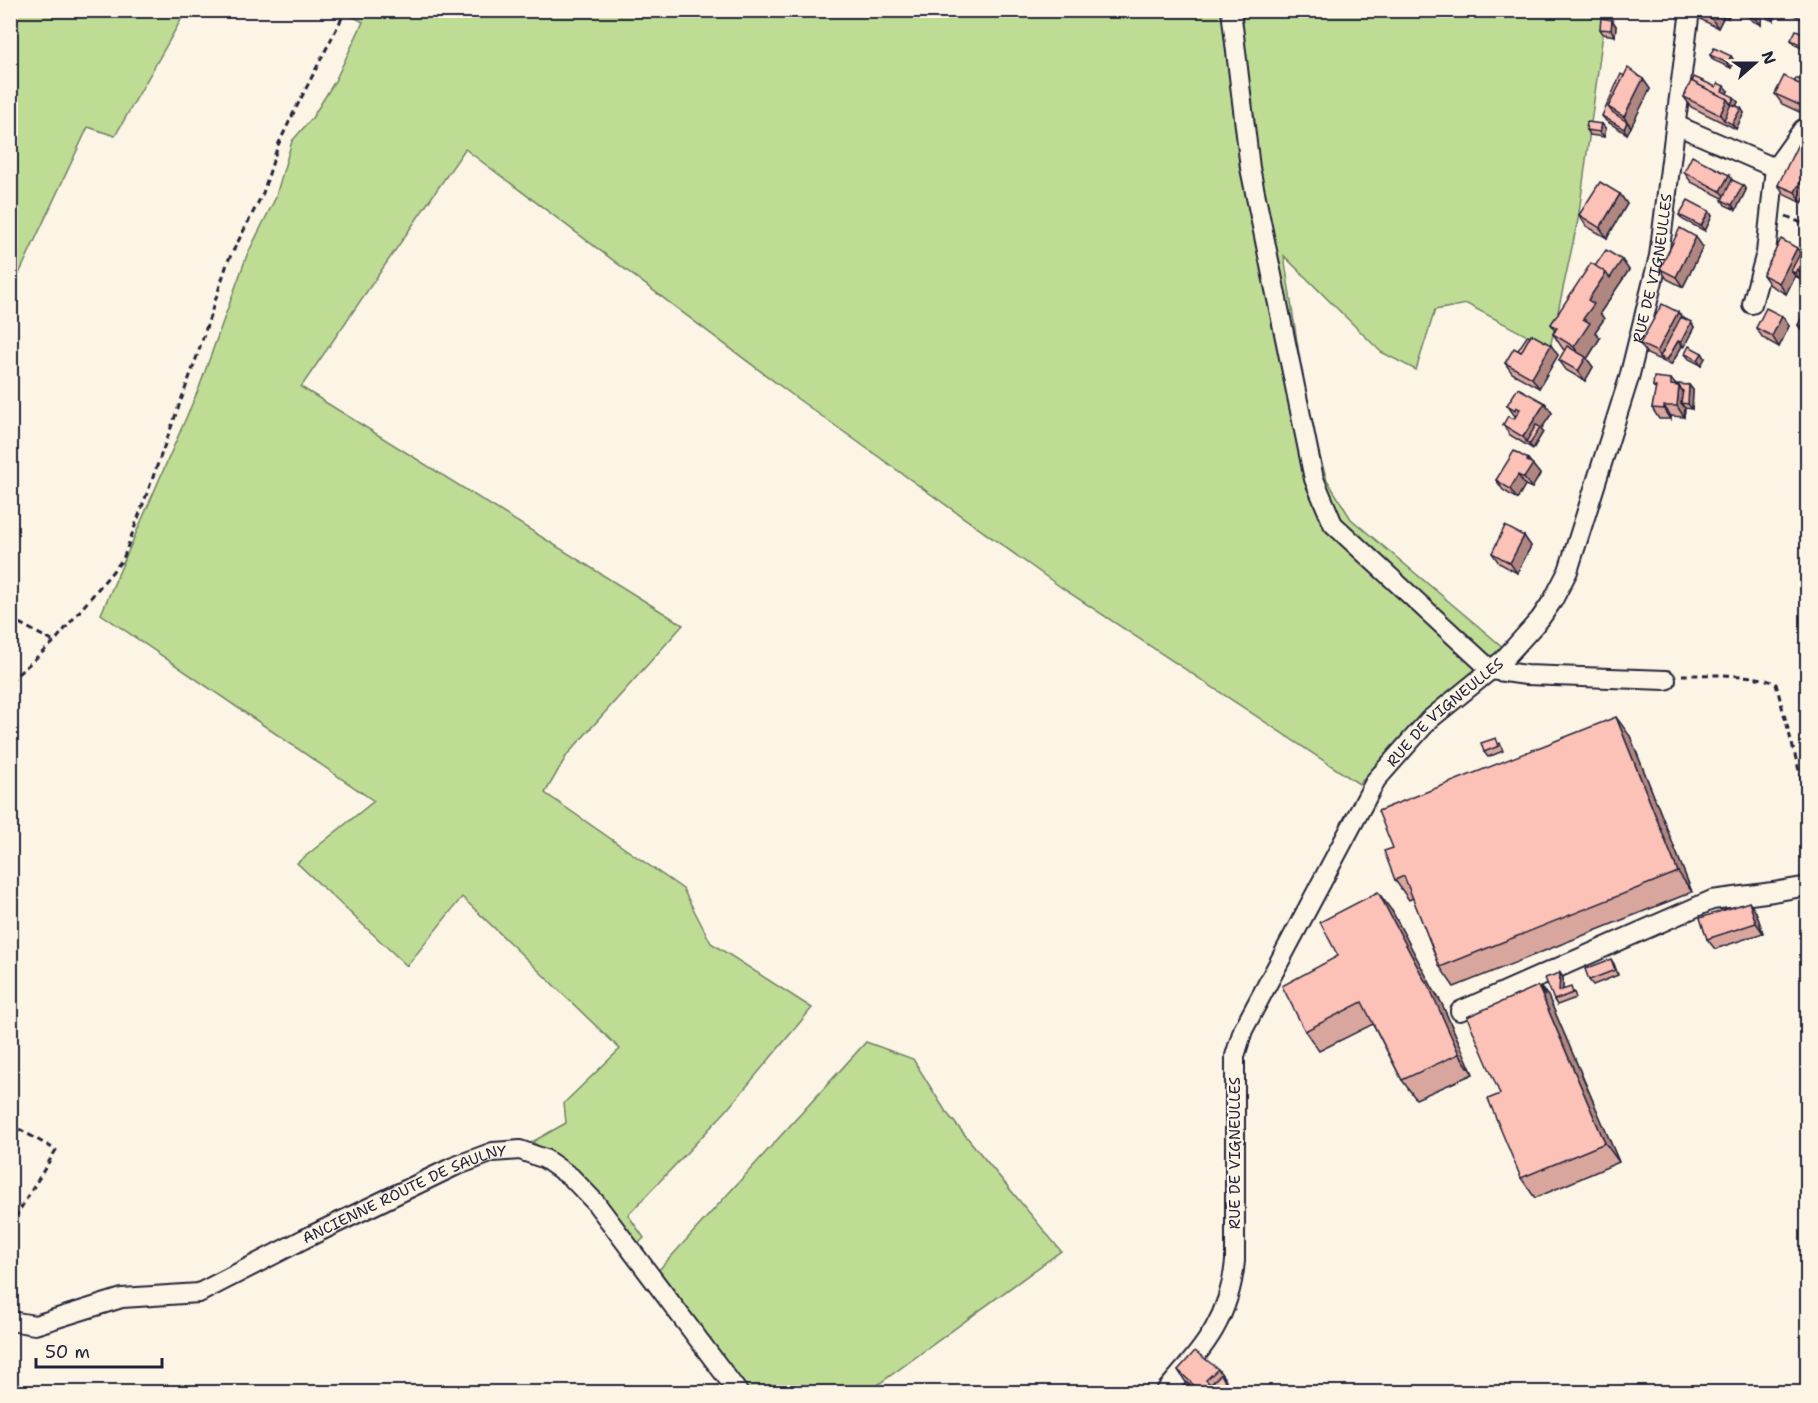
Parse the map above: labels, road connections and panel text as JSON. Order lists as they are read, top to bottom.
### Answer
{
  "streets": {
    "street": ["RUE DE VIGNEULLES", "ANCIENNE ROUTE DE SAULNY"]
  },
  "scale_bar": "50 m",
  "north": "right"
}
